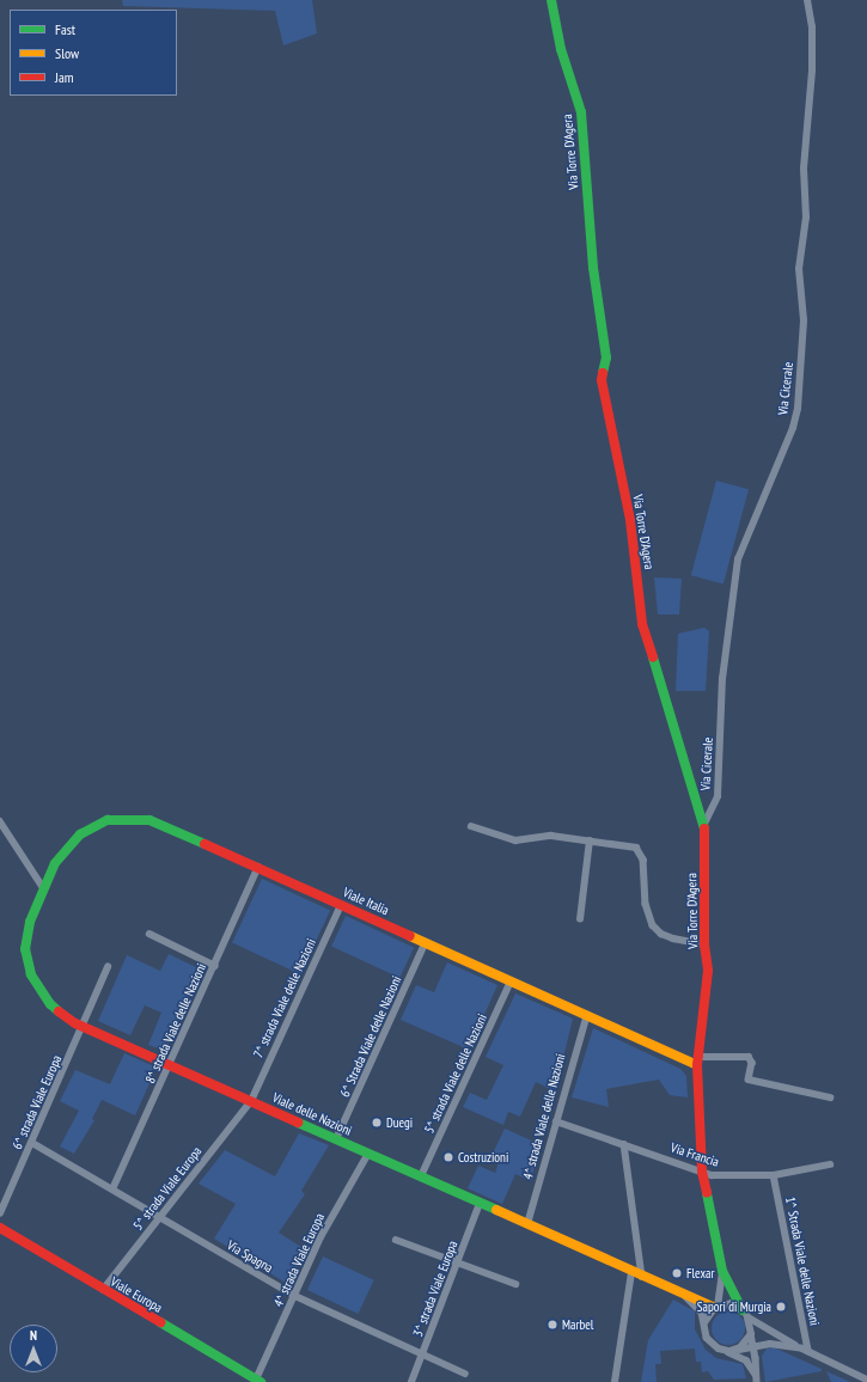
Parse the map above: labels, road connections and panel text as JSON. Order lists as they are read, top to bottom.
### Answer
{
  "streets": {
    "street": [
      "Via Torre D'Agera",
      "Via Cicerale",
      "Viale Italia",
      "7^ strada Viale delle Nazioni",
      "8^ strada Viale delle Nazioni",
      "6^ Strada Viale delle Nazioni",
      "5^ strada Viale delle Nazioni",
      "6^ strada Viale Europa",
      "Viale delle Nazioni",
      "4^ strada Viale delle Nazioni",
      "Via Francia",
      "5^ strada Viale Europa",
      "Via Spagna",
      "4^ strada Viale Europa",
      "1^ Strada Viale delle Nazioni",
      "3^ strada Viale Europa",
      "Viale Europa"
    ]
  },
  "crossings": [
    ["Via Torre D'Agera", "Via Cicerale"],
    ["Via Torre D'Agera", "Viale Italia"],
    ["Via Torre D'Agera", "Viale delle Nazioni"],
    ["Via Torre D'Agera", "Via Francia"],
    ["Viale Italia", "7^ strada Viale delle Nazioni"],
    ["Viale Italia", "8^ strada Viale delle Nazioni"],
    ["Viale Italia", "6^ Strada Viale delle Nazioni"],
    ["Viale Italia", "5^ strada Viale delle Nazioni"],
    ["Viale Italia", "Viale delle Nazioni"],
    ["Viale Italia", "4^ strada Viale delle Nazioni"],
    ["7^ strada Viale delle Nazioni", "Viale delle Nazioni"],
    ["7^ strada Viale delle Nazioni", "5^ strada Viale Europa"],
    ["8^ strada Viale delle Nazioni", "Viale delle Nazioni"],
    ["8^ strada Viale delle Nazioni", "Via Spagna"],
    ["6^ Strada Viale delle Nazioni", "Viale delle Nazioni"],
    ["5^ strada Viale delle Nazioni", "Viale delle Nazioni"],
    ["6^ strada Viale Europa", "Viale delle Nazioni"],
    ["6^ strada Viale Europa", "Via Spagna"],
    ["Viale delle Nazioni", "4^ strada Viale delle Nazioni"],
    ["Viale delle Nazioni", "5^ strada Viale Europa"],
    ["Viale delle Nazioni", "4^ strada Viale Europa"],
    ["Viale delle Nazioni", "3^ strada Viale Europa"],
    ["4^ strada Viale delle Nazioni", "Via Francia"],
    ["Via Francia", "1^ Strada Viale delle Nazioni"],
    ["5^ strada Viale Europa", "Via Spagna"],
    ["5^ strada Viale Europa", "Viale Europa"],
    ["Via Spagna", "4^ strada Viale Europa"],
    ["Via Spagna", "3^ strada Viale Europa"],
    ["4^ strada Viale Europa", "Viale Europa"]
  ],
  "places": [
    "Duegi",
    "Costruzioni",
    "Flexar",
    "Sapori di Murgia",
    "Marbel"
  ],
  "legend": ["Fast", "Slow", "Jam"],
  "north": "top"
}
